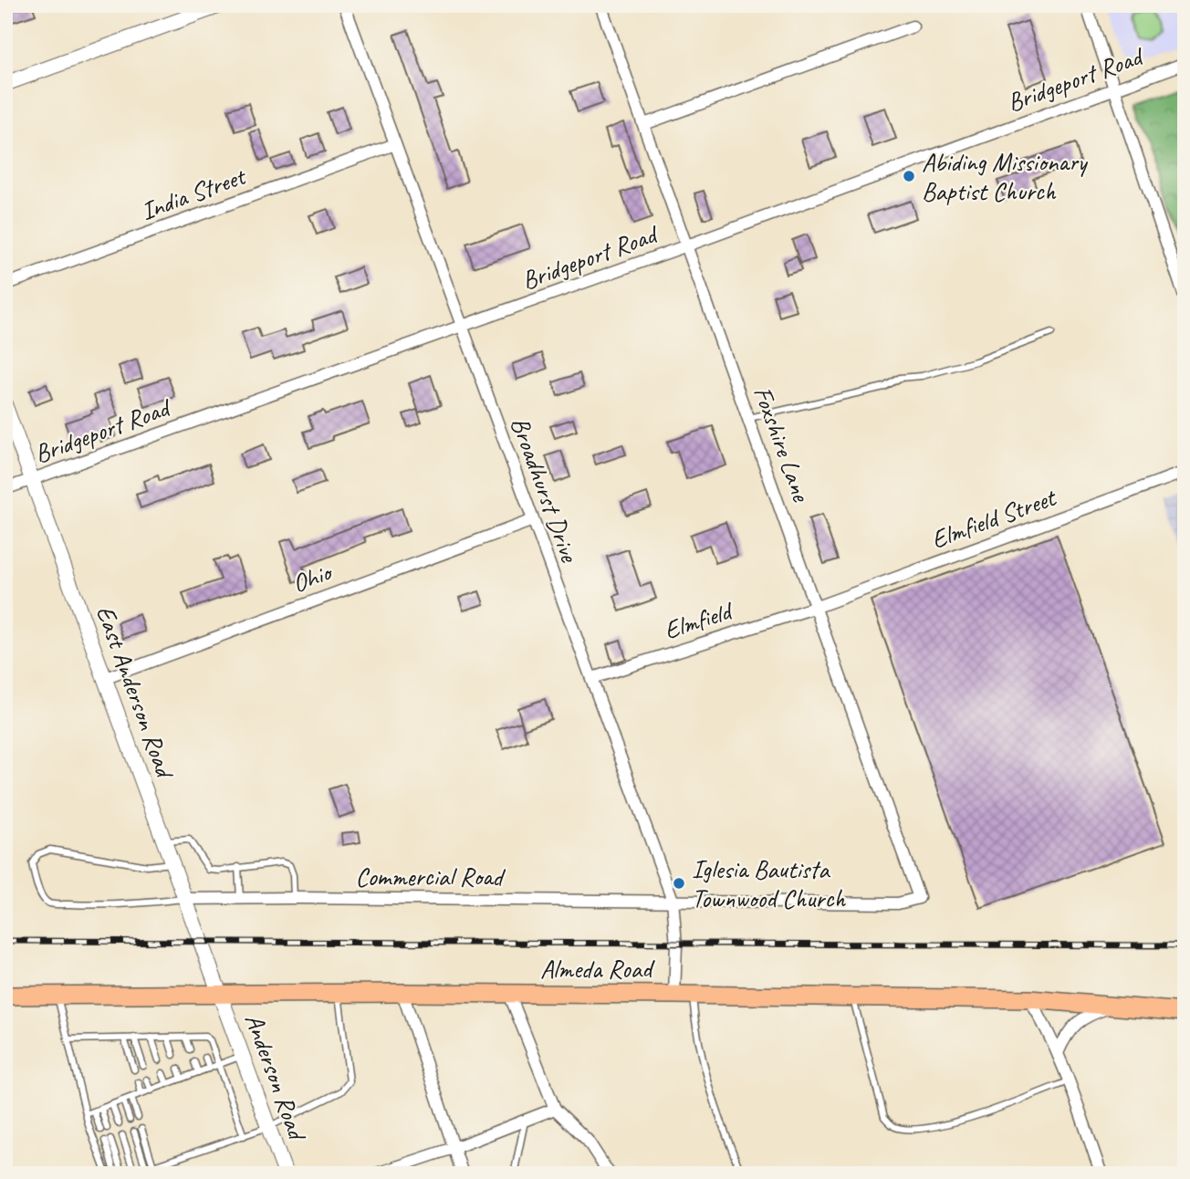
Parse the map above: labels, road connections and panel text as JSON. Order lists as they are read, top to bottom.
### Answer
{
  "streets": {
    "main road": ["Almeda Road"],
    "street": [
      "Bridgeport Road",
      "India Street",
      "Foxshire Lane",
      "Broadhurst Drive",
      "Elmfield Street",
      "Ohio",
      "Elmfield",
      "East Anderson Road",
      "Commercial Road",
      "Anderson Road"
    ]
  },
  "crossings": [
    ["Bridgeport Road", "Foxshire Lane"],
    ["Bridgeport Road", "Broadhurst Drive"],
    ["Bridgeport Road", "East Anderson Road"],
    ["India Street", "Broadhurst Drive"],
    ["Foxshire Lane", "Elmfield Street"],
    ["Foxshire Lane", "Elmfield"],
    ["Foxshire Lane", "Commercial Road"],
    ["Broadhurst Drive", "Ohio"],
    ["Broadhurst Drive", "Elmfield"],
    ["Broadhurst Drive", "Commercial Road"],
    ["Broadhurst Drive", "Almeda Road"],
    ["Elmfield Street", "Elmfield"],
    ["Ohio", "East Anderson Road"],
    ["East Anderson Road", "Commercial Road"],
    ["East Anderson Road", "Almeda Road"],
    ["East Anderson Road", "Anderson Road"],
    ["Almeda Road", "Anderson Road"]
  ],
  "places": ["Abiding Missionary Baptist Church", "Iglesia Bautista Townwood Church"]
}
